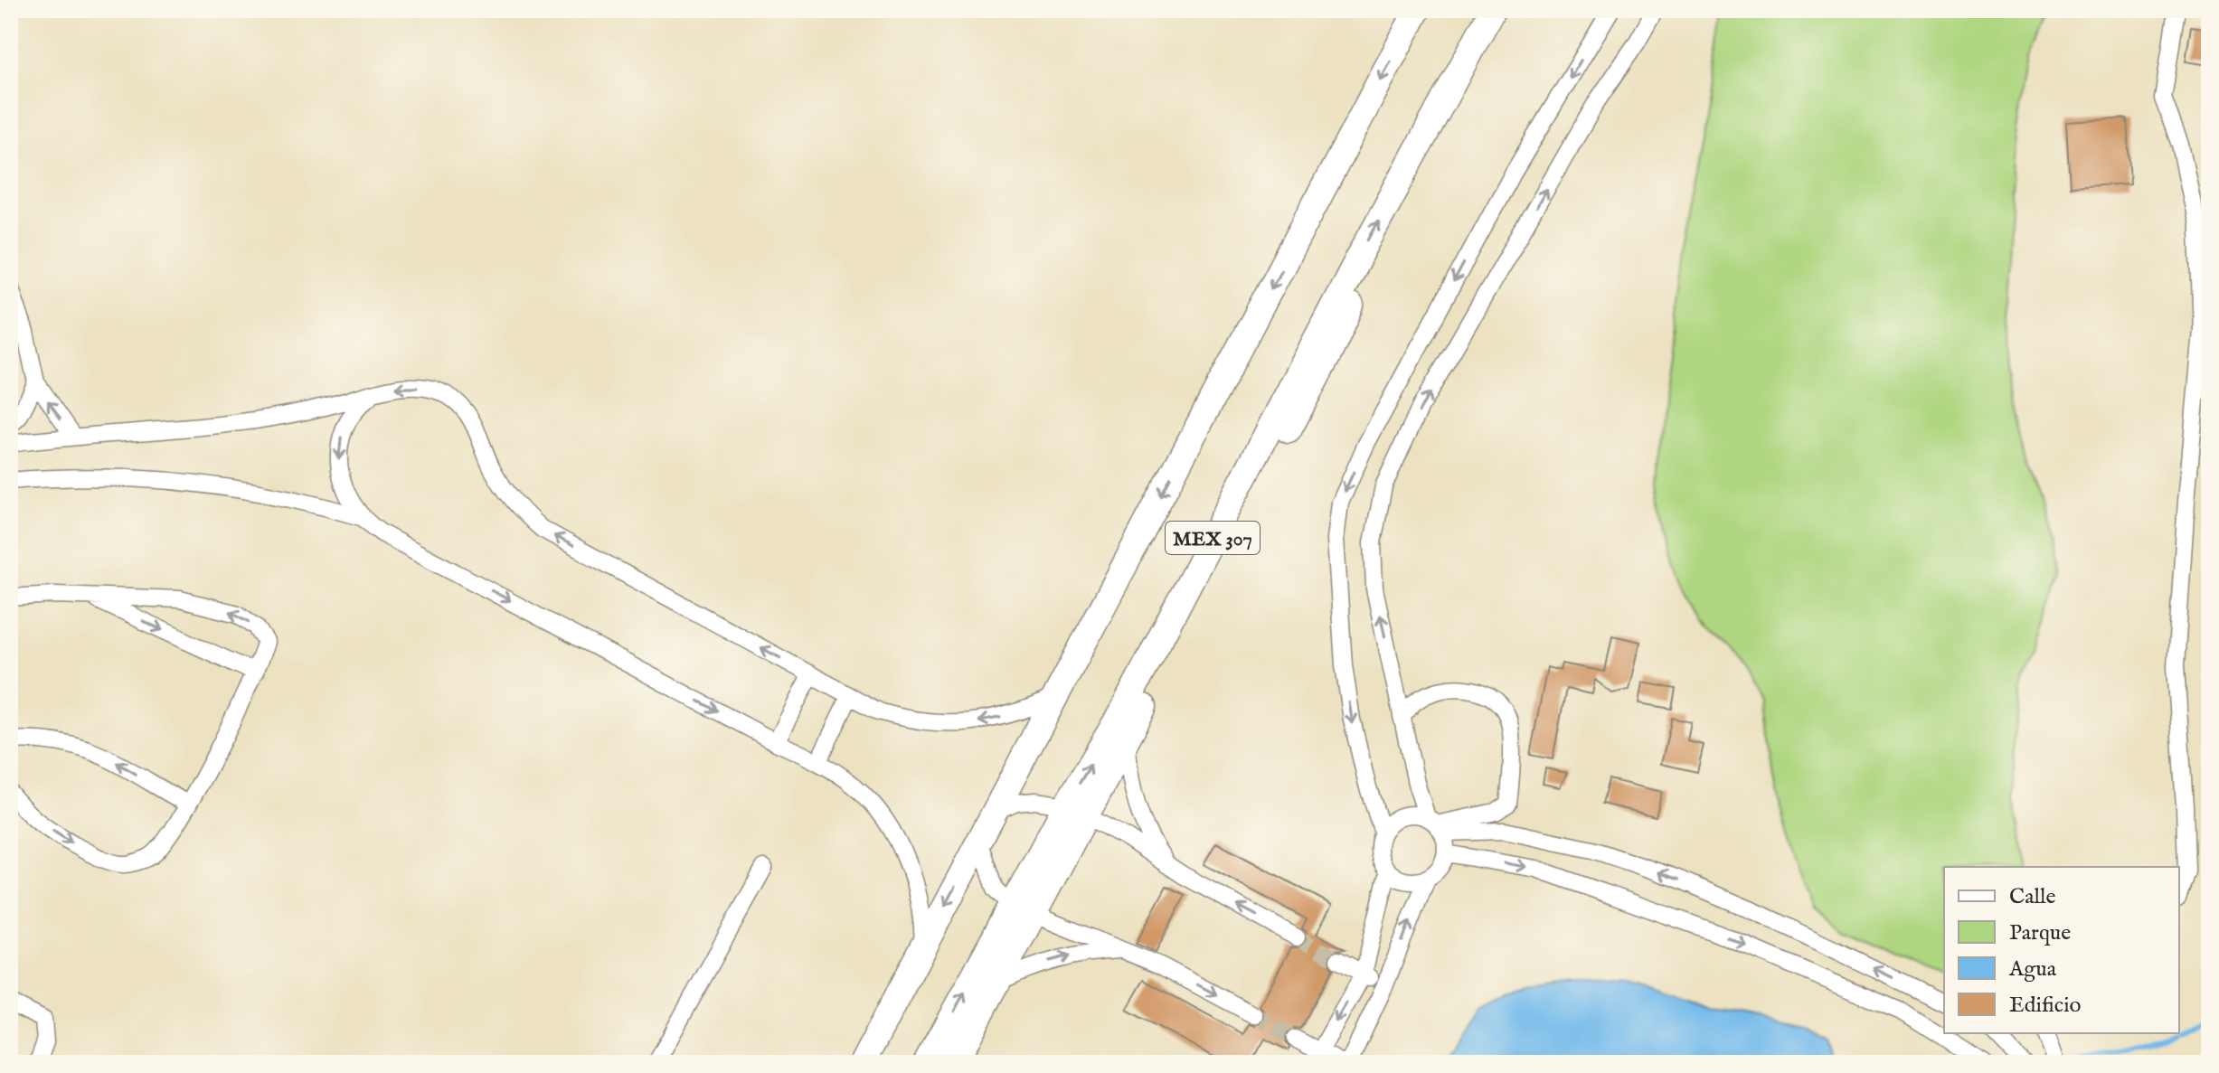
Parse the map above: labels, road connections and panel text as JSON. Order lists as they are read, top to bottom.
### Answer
{
  "streets": {
    "highway": ["MEX 307"]
  },
  "legend": [
    "Calle",
    "Parque",
    "Agua",
    "Edificio"
  ]
}
